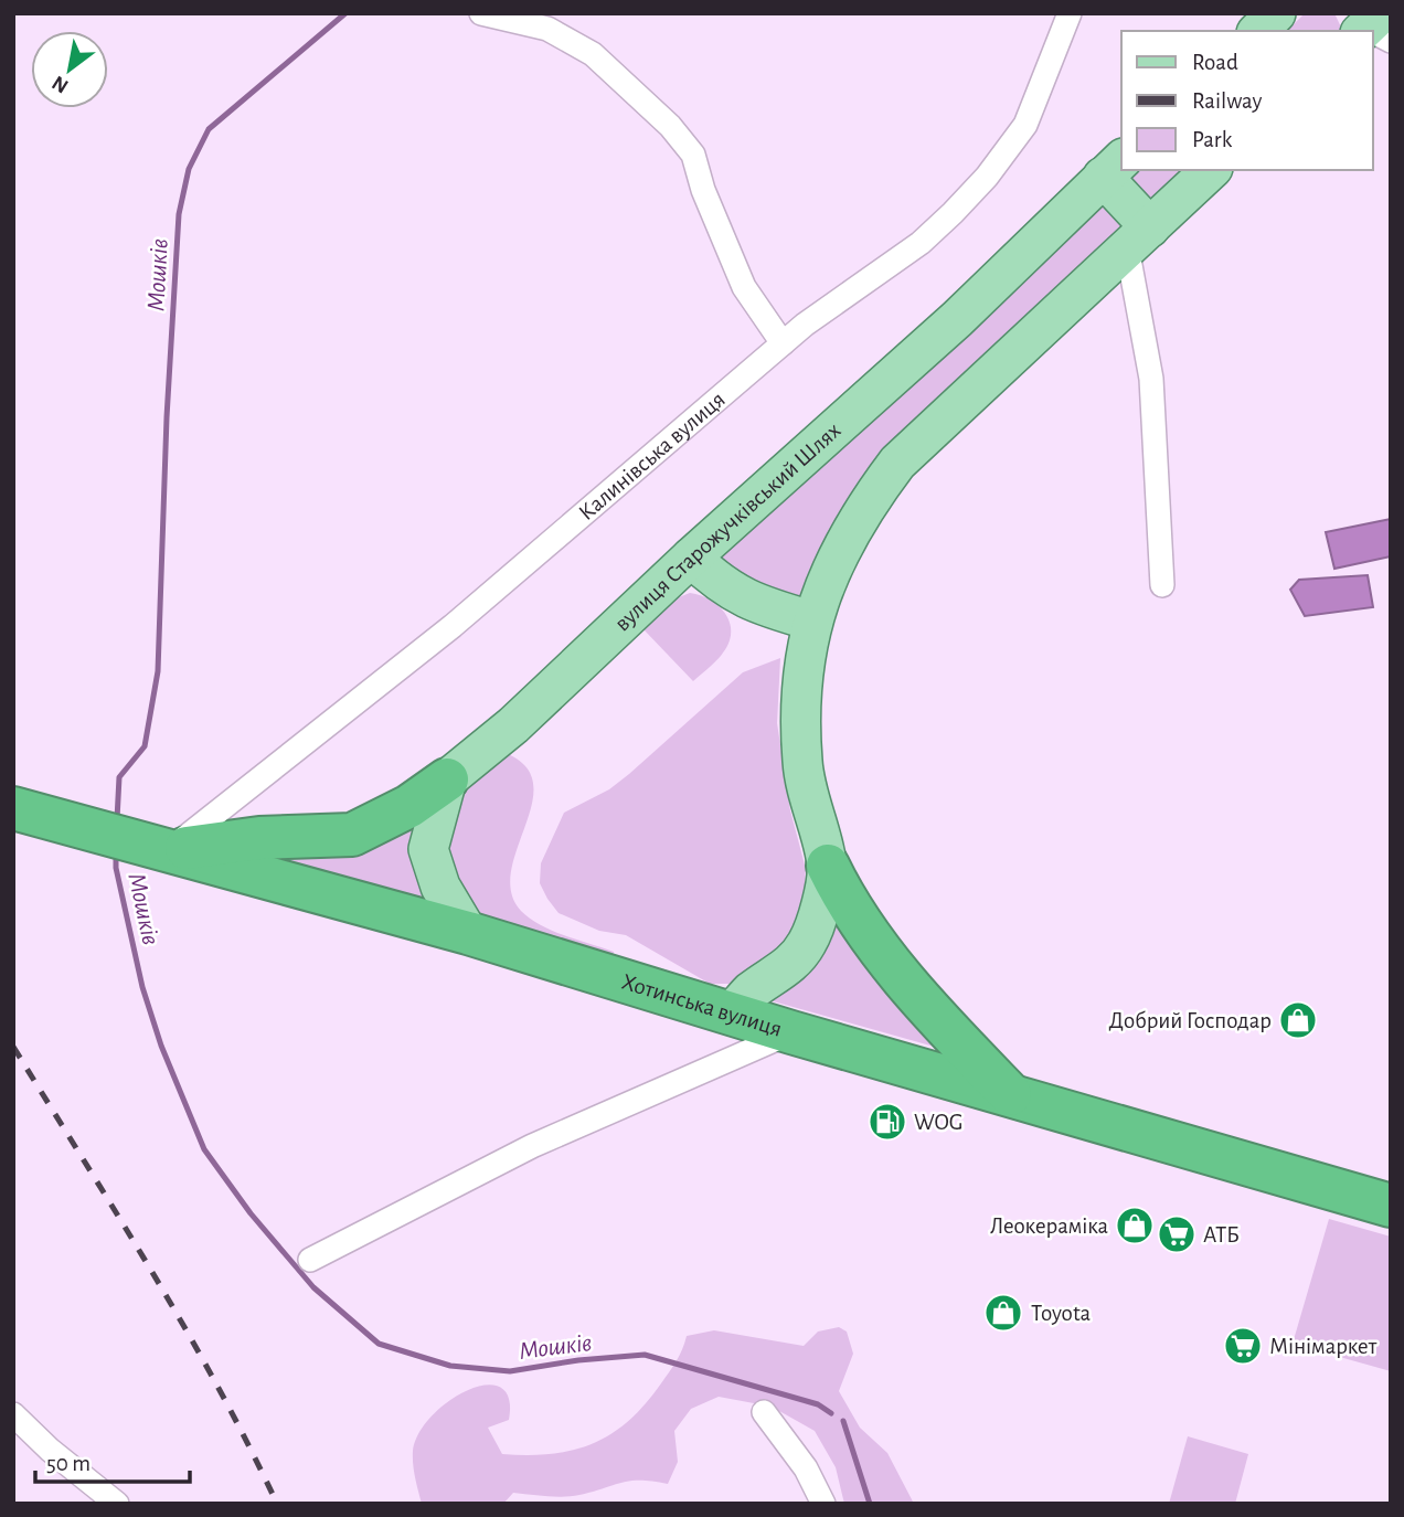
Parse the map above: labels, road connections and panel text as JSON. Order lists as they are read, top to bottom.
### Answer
{
  "streets": {
    "highway": ["Хотинська вулиця"],
    "main road": ["вулиця Старожучківський Шлях"],
    "street": ["Калинівська вулиця"]
  },
  "crossings": [
    ["Калинівська вулиця", "Хотинська вулиця"]
  ],
  "water": ["Мошків"],
  "places": {
    "shop": ["Добрий Господар", "Леокераміка", "Toyota"],
    "fuel station": ["WOG"],
    "supermarket": ["АТБ", "Мінімаркет"]
  },
  "legend": ["Road", "Railway", "Park"],
  "scale_bar": "50 m",
  "north": "bottom left"
}
